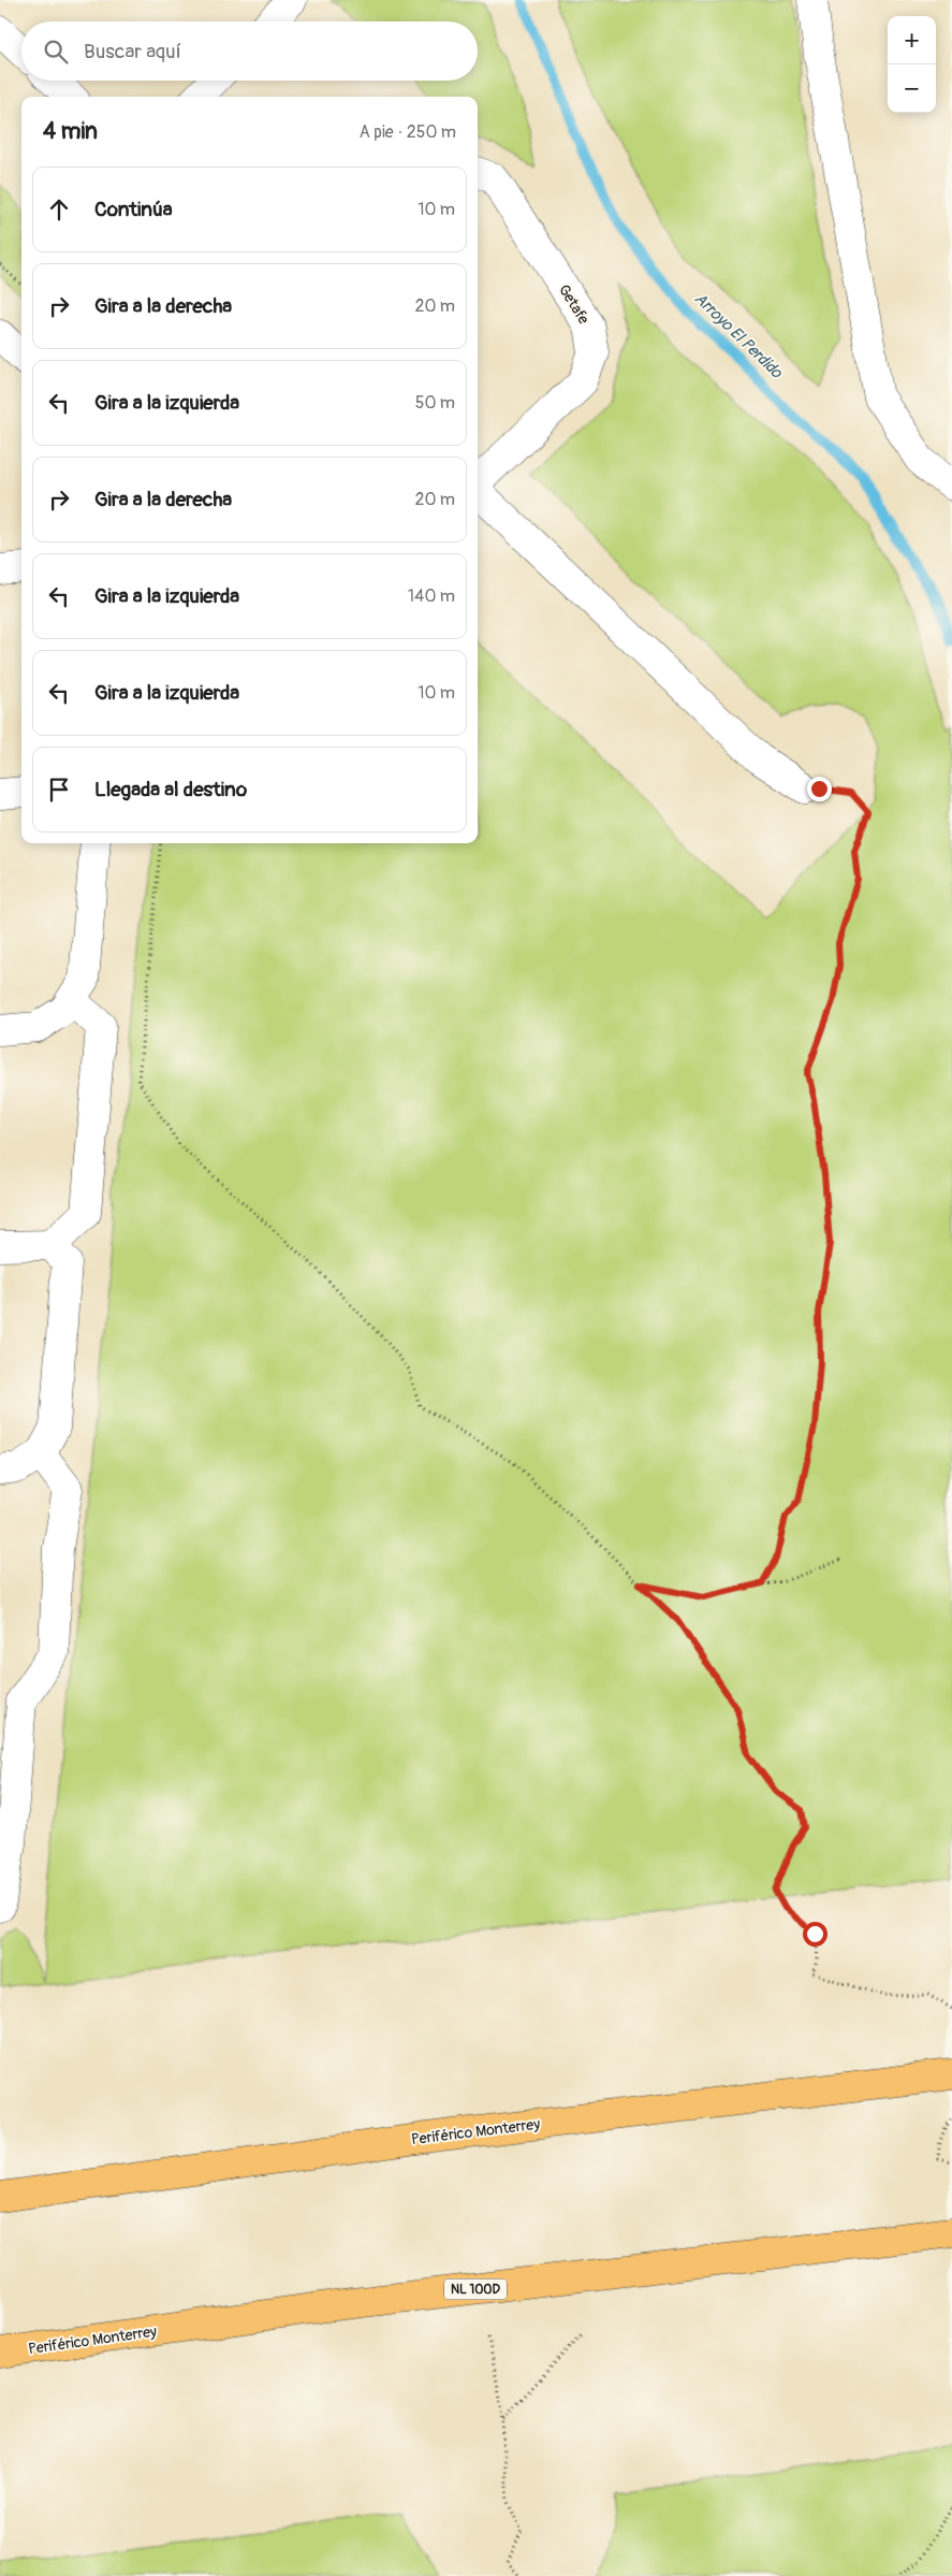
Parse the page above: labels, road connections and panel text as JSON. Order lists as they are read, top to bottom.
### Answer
{
  "streets": {
    "highway": ["Periférico Monterrey", "NL 100D"],
    "street": ["Getafe"]
  },
  "water": ["Arroyo El Perdido"],
  "page": {
    "map_buttons": ["+", "−"],
    "search": "Buscar aquí",
    "heading": ["4 min", "A pie · 250 m"],
    "list": [
      ["Continúa", "10 m"],
      ["Gira a la derecha", "20 m"],
      ["Gira a la izquierda", "50 m"],
      ["Gira a la derecha", "20 m"],
      ["Gira a la izquierda", "140 m"],
      ["Gira a la izquierda", "10 m"],
      "Llegada al destino"
    ]
  }
}
